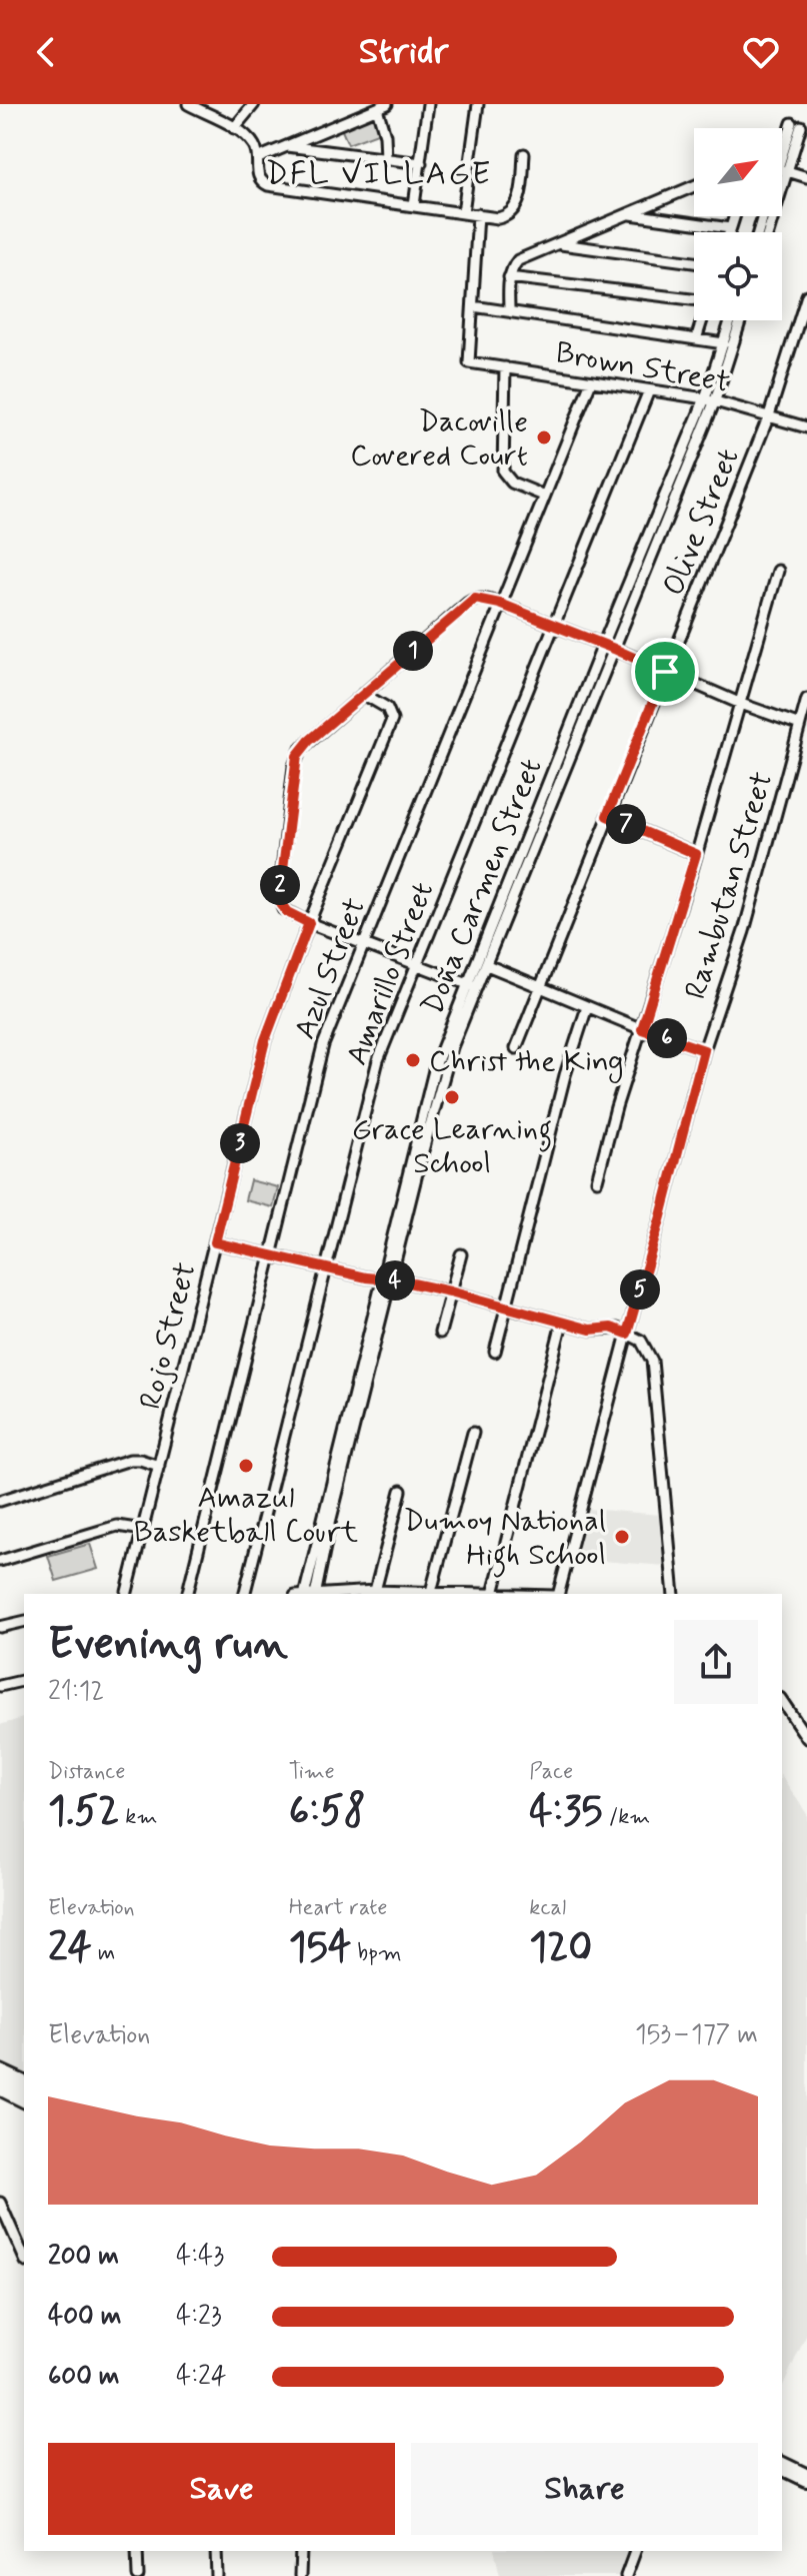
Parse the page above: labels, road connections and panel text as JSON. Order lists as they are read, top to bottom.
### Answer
{
  "streets": {
    "street": [
      "Brown Street",
      "Olive Street",
      "Rambutan Street",
      "Doña Carmen Street",
      "Azul Street",
      "Amarillo Street",
      "Rojo Street"
    ]
  },
  "crossings": [
    ["Brown Street", "Olive Street"],
    ["Brown Street", "Doña Carmen Street"],
    ["Brown Street", "Azul Street"],
    ["Brown Street", "Amarillo Street"]
  ],
  "districts": ["DFL VILLAGE"],
  "places": [
    "Dacoville Covered Court",
    "Christ the King",
    "Grace Learning School",
    "Amazul Basketball Court",
    "Dumoy National High School"
  ],
  "north": "top right",
  "page": {
    "header": "Stridr",
    "pins": [
      "1",
      "7",
      "2",
      "6",
      "3",
      "4",
      "5"
    ],
    "heading": ["Evening run", "21:12"],
    "stats": [
      ["Distance", "1.52 km"],
      ["Time", "6:58"],
      ["Pace", "4:35 /km"],
      ["Elevation", "24 m"],
      ["Heart rate", "154 bpm"],
      ["kcal", "120"]
    ],
    "chart": ["Elevation", "153–177 m"],
    "list": [
      {
        "name": "200 m",
        "note": "4:43"
      },
      {
        "name": "400 m",
        "note": "4:23"
      },
      {
        "name": "600 m",
        "note": "4:24"
      }
    ],
    "buttons": ["Save", "Share"]
  }
}
